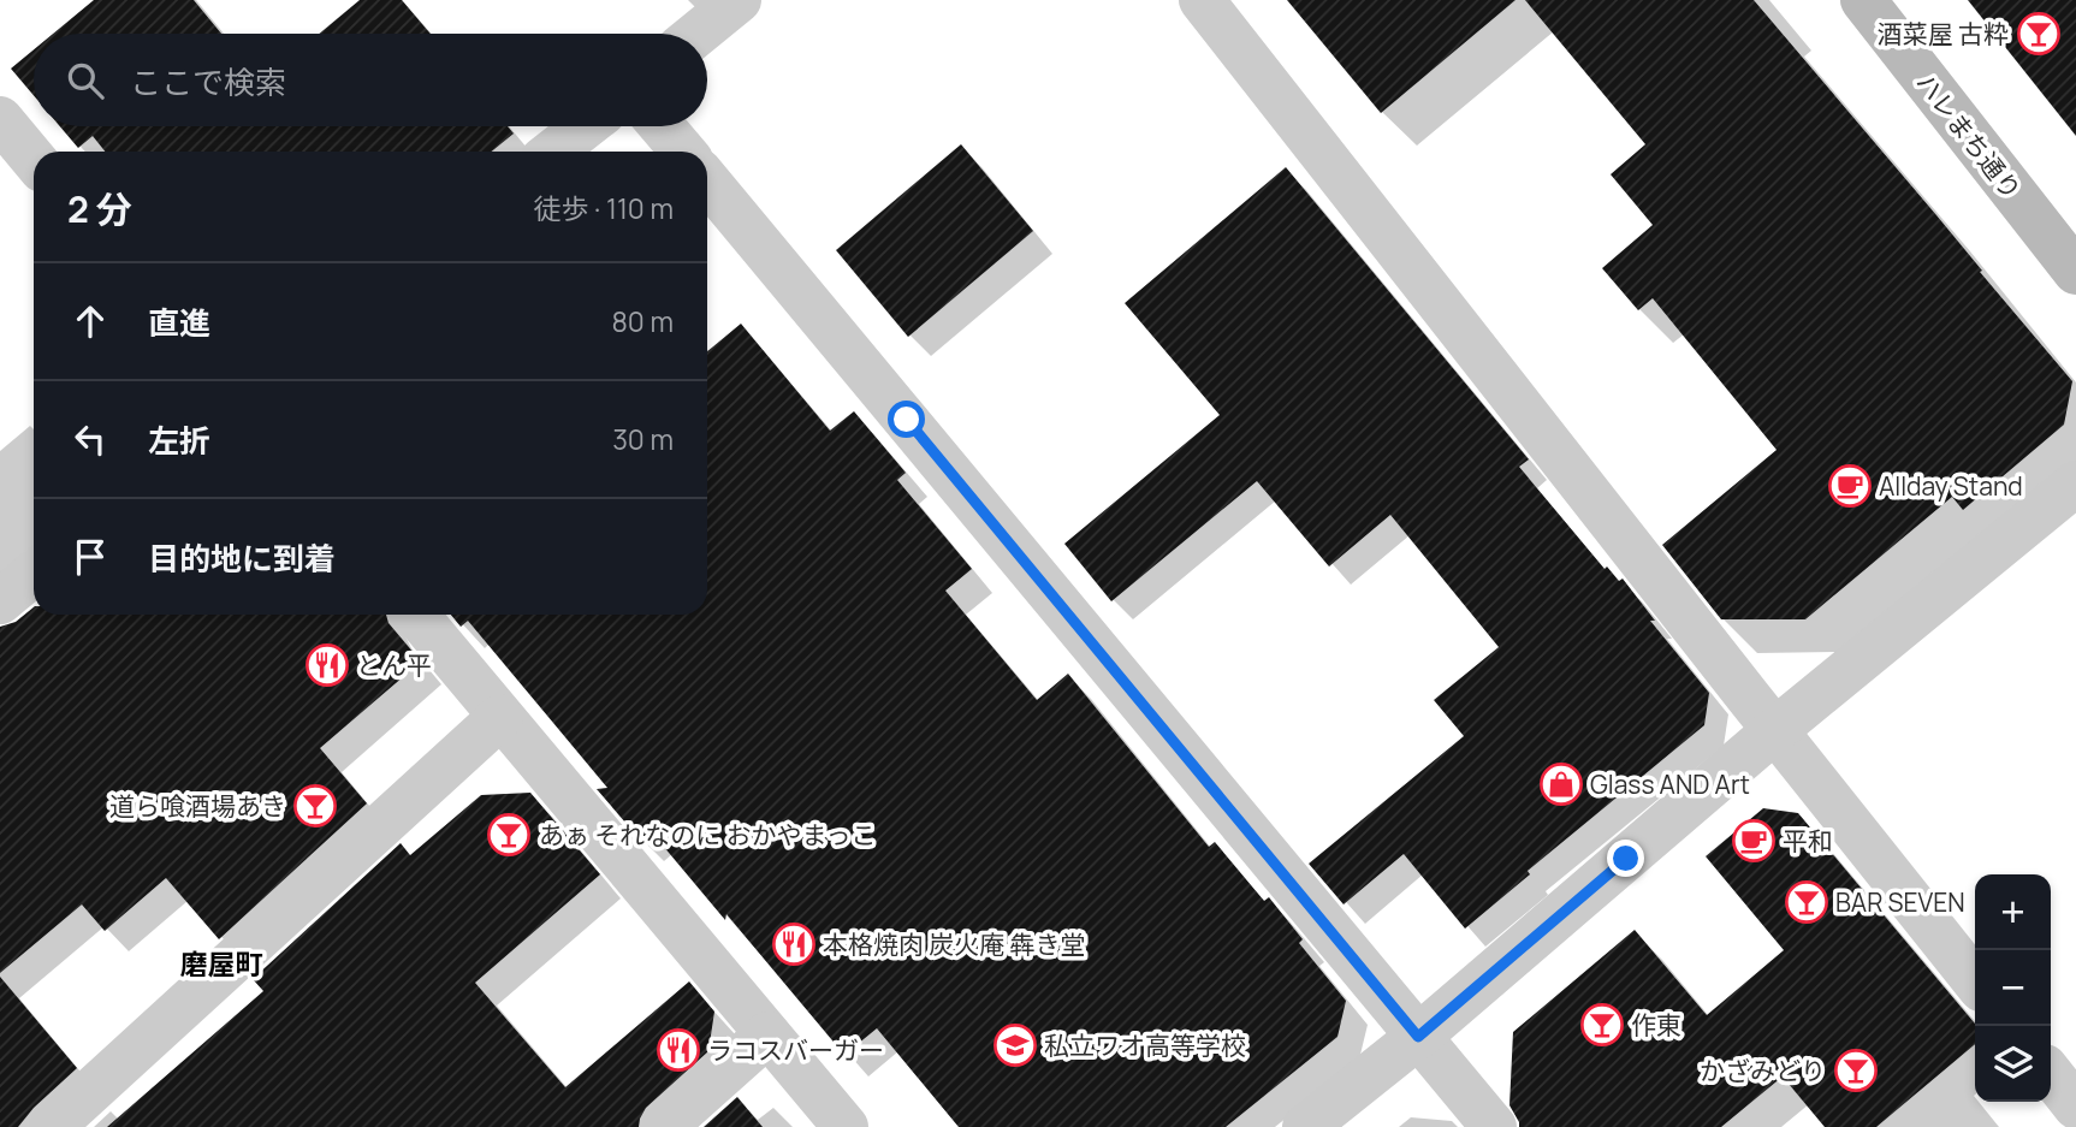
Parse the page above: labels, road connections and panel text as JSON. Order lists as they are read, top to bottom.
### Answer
{
  "streets": {
    "street": ["ハレまち通り"]
  },
  "districts": ["磨屋町"],
  "places": {
    "bar": [
      "酒菜屋 古粋",
      "道ら喰酒場あき",
      "あぁ それなのに おかやまっこ",
      "BAR SEVEN",
      "作東",
      "かざみどり"
    ],
    "cafe": ["Allday Stand", "平和"],
    "restaurant": ["とん平", "本格焼肉 炭火庵 犇き堂", "ラコスバーガー"],
    "shop": ["Glass AND Art"],
    "school or university": ["私立ワオ高等学校"]
  },
  "page": {
    "search": "ここで検索",
    "heading": ["2 分", "徒歩 · 110 m"],
    "list": [
      ["直進", "80 m"],
      ["左折", "30 m"],
      "目的地に到着"
    ],
    "map_buttons": ["+", "−"]
  }
}
